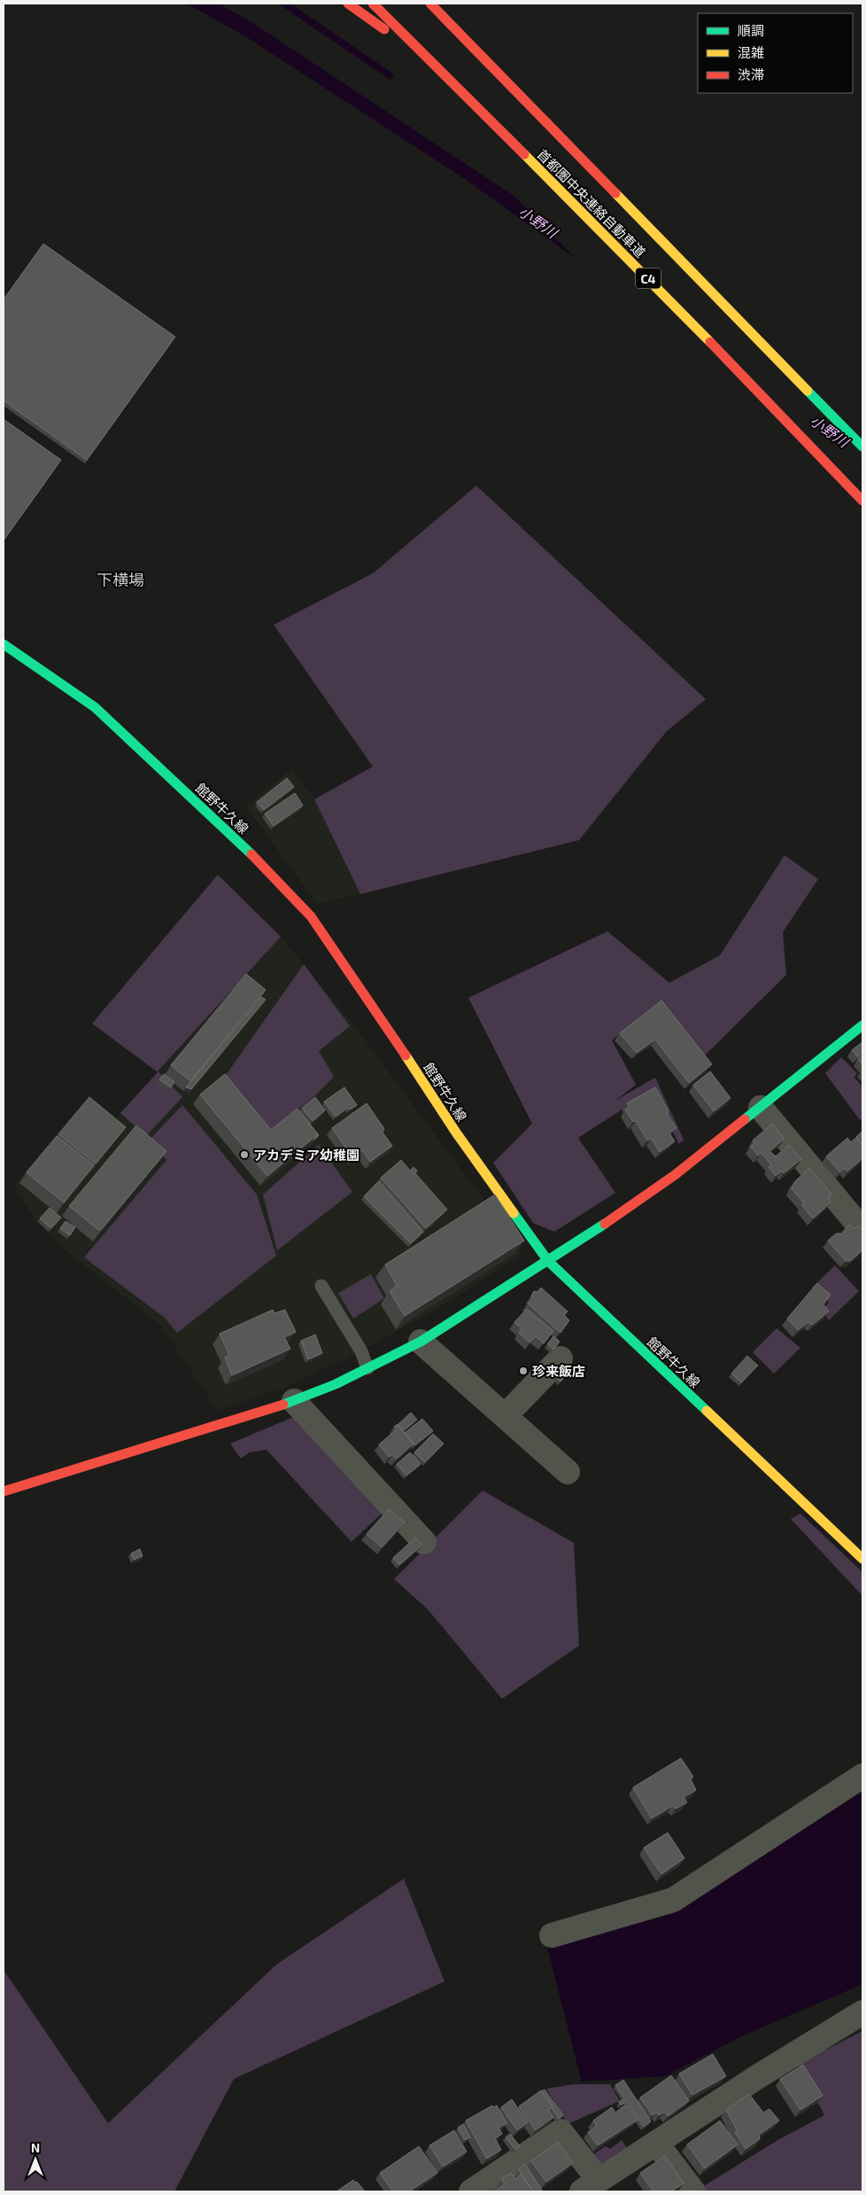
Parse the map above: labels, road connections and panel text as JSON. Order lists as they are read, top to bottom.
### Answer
{
  "streets": {
    "main road": ["首都圏中央連絡自動車道", "C4", "館野牛久線"]
  },
  "districts": ["下横場"],
  "water": ["小野川"],
  "places": ["アカデミア幼稚園", "珍来飯店"],
  "legend": ["順調", "混雑", "渋滞"],
  "north": "top"
}
